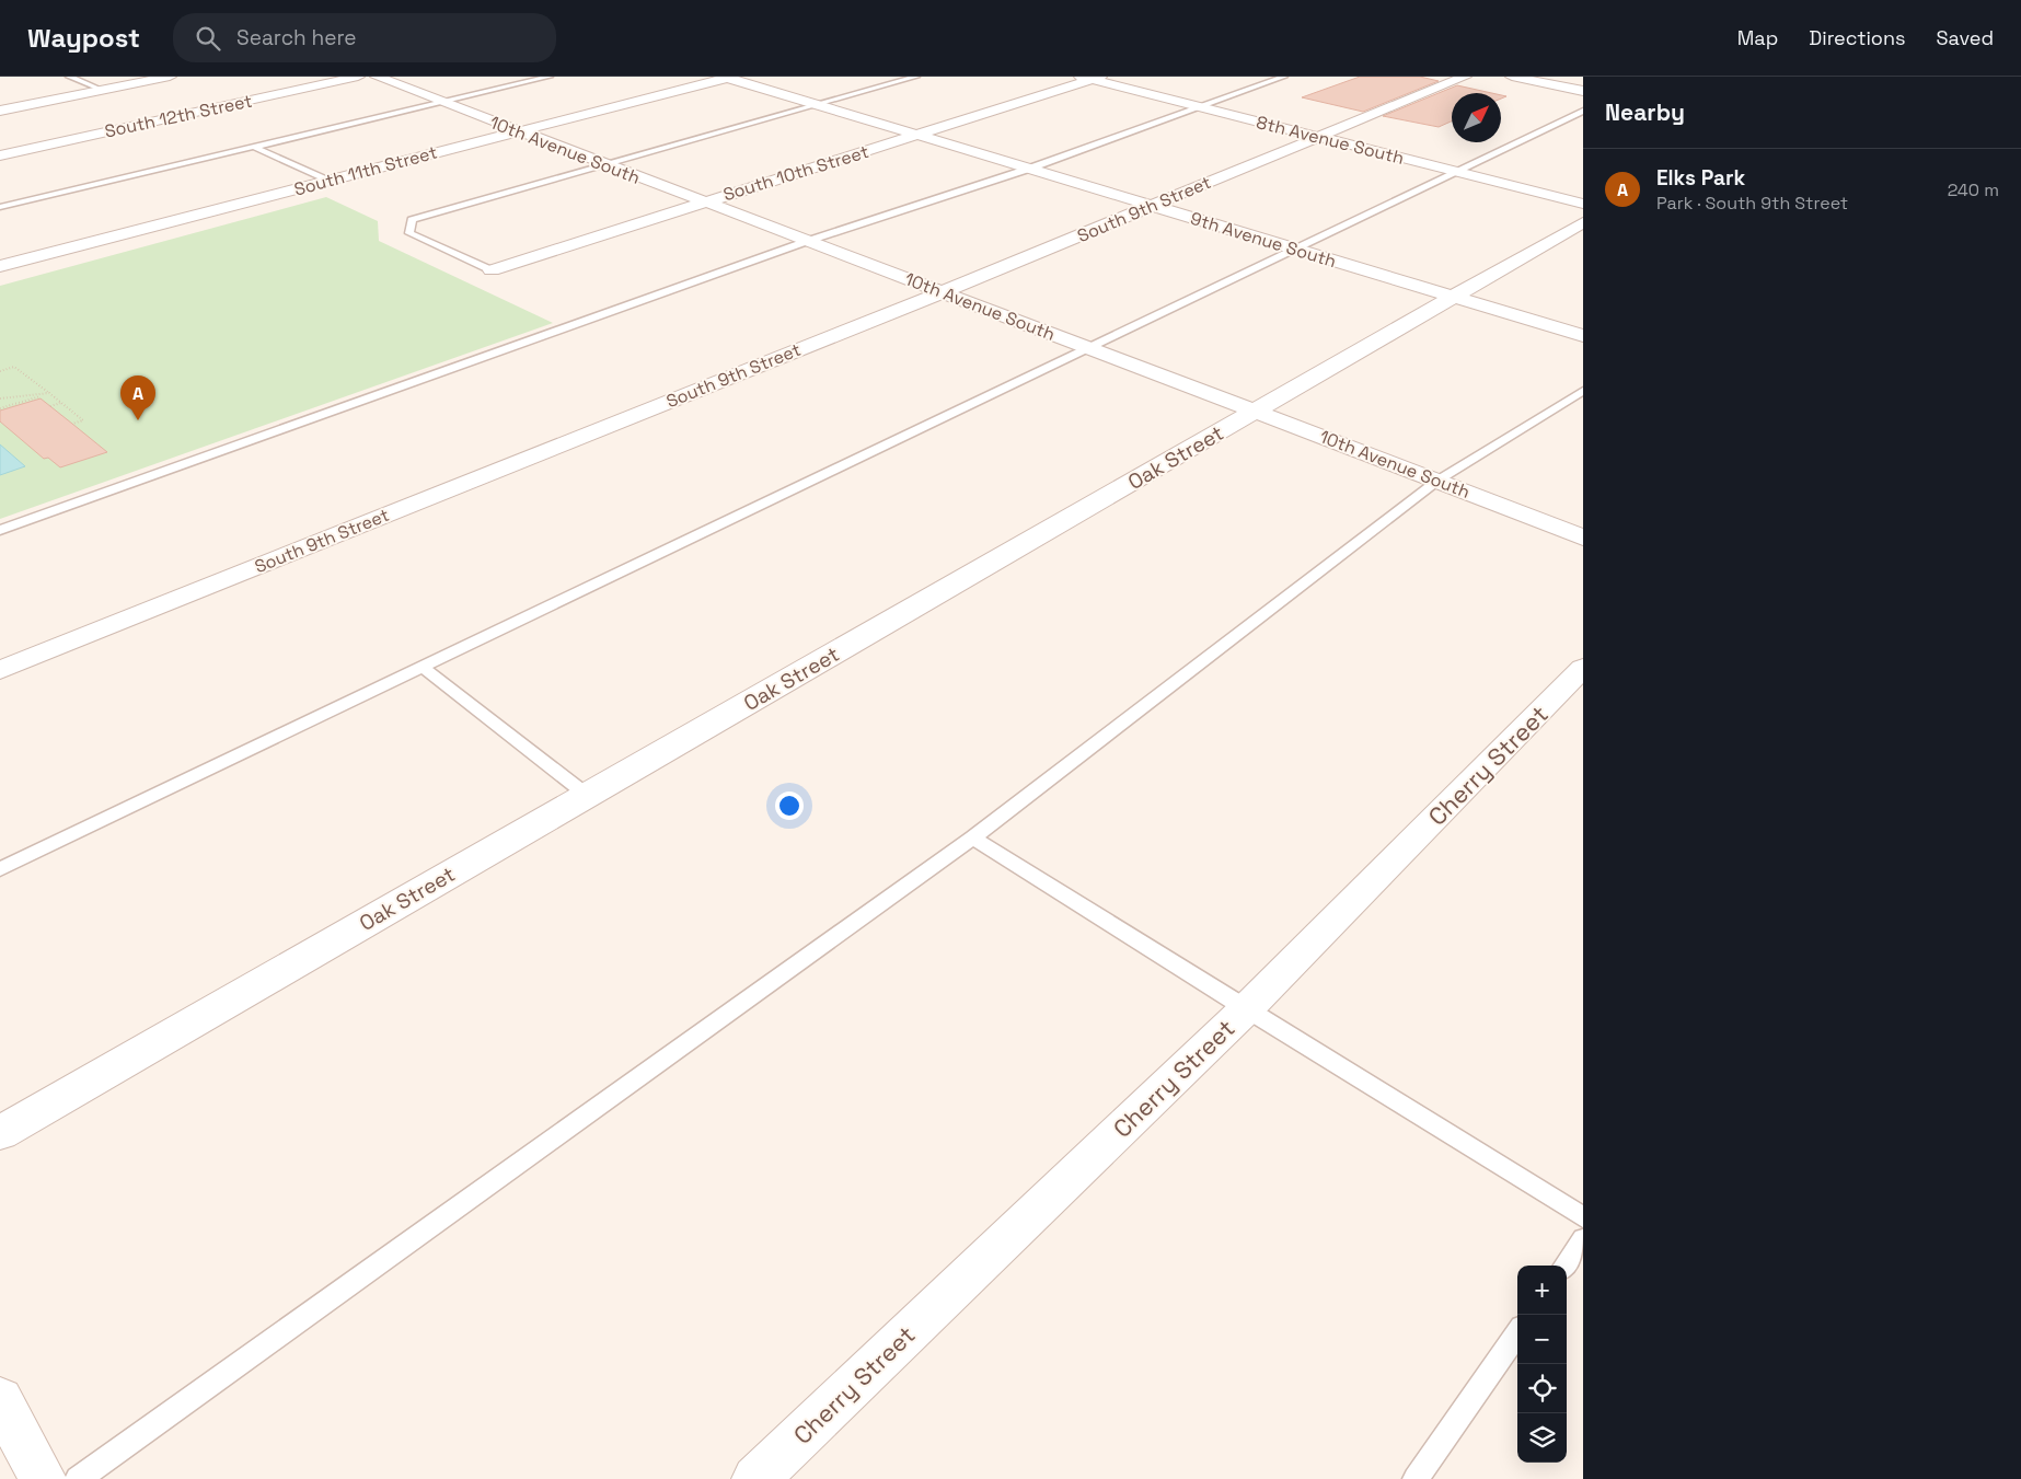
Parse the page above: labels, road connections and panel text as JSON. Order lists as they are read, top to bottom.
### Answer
{
  "streets": {
    "street": [
      "South 12th Street",
      "8th Avenue South",
      "10th Avenue South",
      "South 11th Street",
      "South 10th Street",
      "South 9th Street",
      "9th Avenue South",
      "Oak Street",
      "Cherry Street"
    ]
  },
  "crossings": [
    ["8th Avenue South", "South 10th Street"],
    ["8th Avenue South", "South 9th Street"],
    ["10th Avenue South", "South 11th Street"],
    ["10th Avenue South", "South 10th Street"],
    ["10th Avenue South", "South 9th Street"],
    ["10th Avenue South", "Oak Street"],
    ["South 11th Street", "9th Avenue South"],
    ["South 10th Street", "9th Avenue South"],
    ["South 9th Street", "9th Avenue South"],
    ["9th Avenue South", "Oak Street"]
  ],
  "north": "top right",
  "page": {
    "header": "Waypost",
    "search": "Search here",
    "nav": ["Map", "Directions", "Saved"],
    "heading": "Nearby",
    "list": [
      {
        "mark": "A",
        "name": "Elks Park",
        "note": "Park · South 9th Street",
        "value": "240 m"
      }
    ],
    "pins": "A",
    "map_buttons": ["+", "−"]
  }
}
